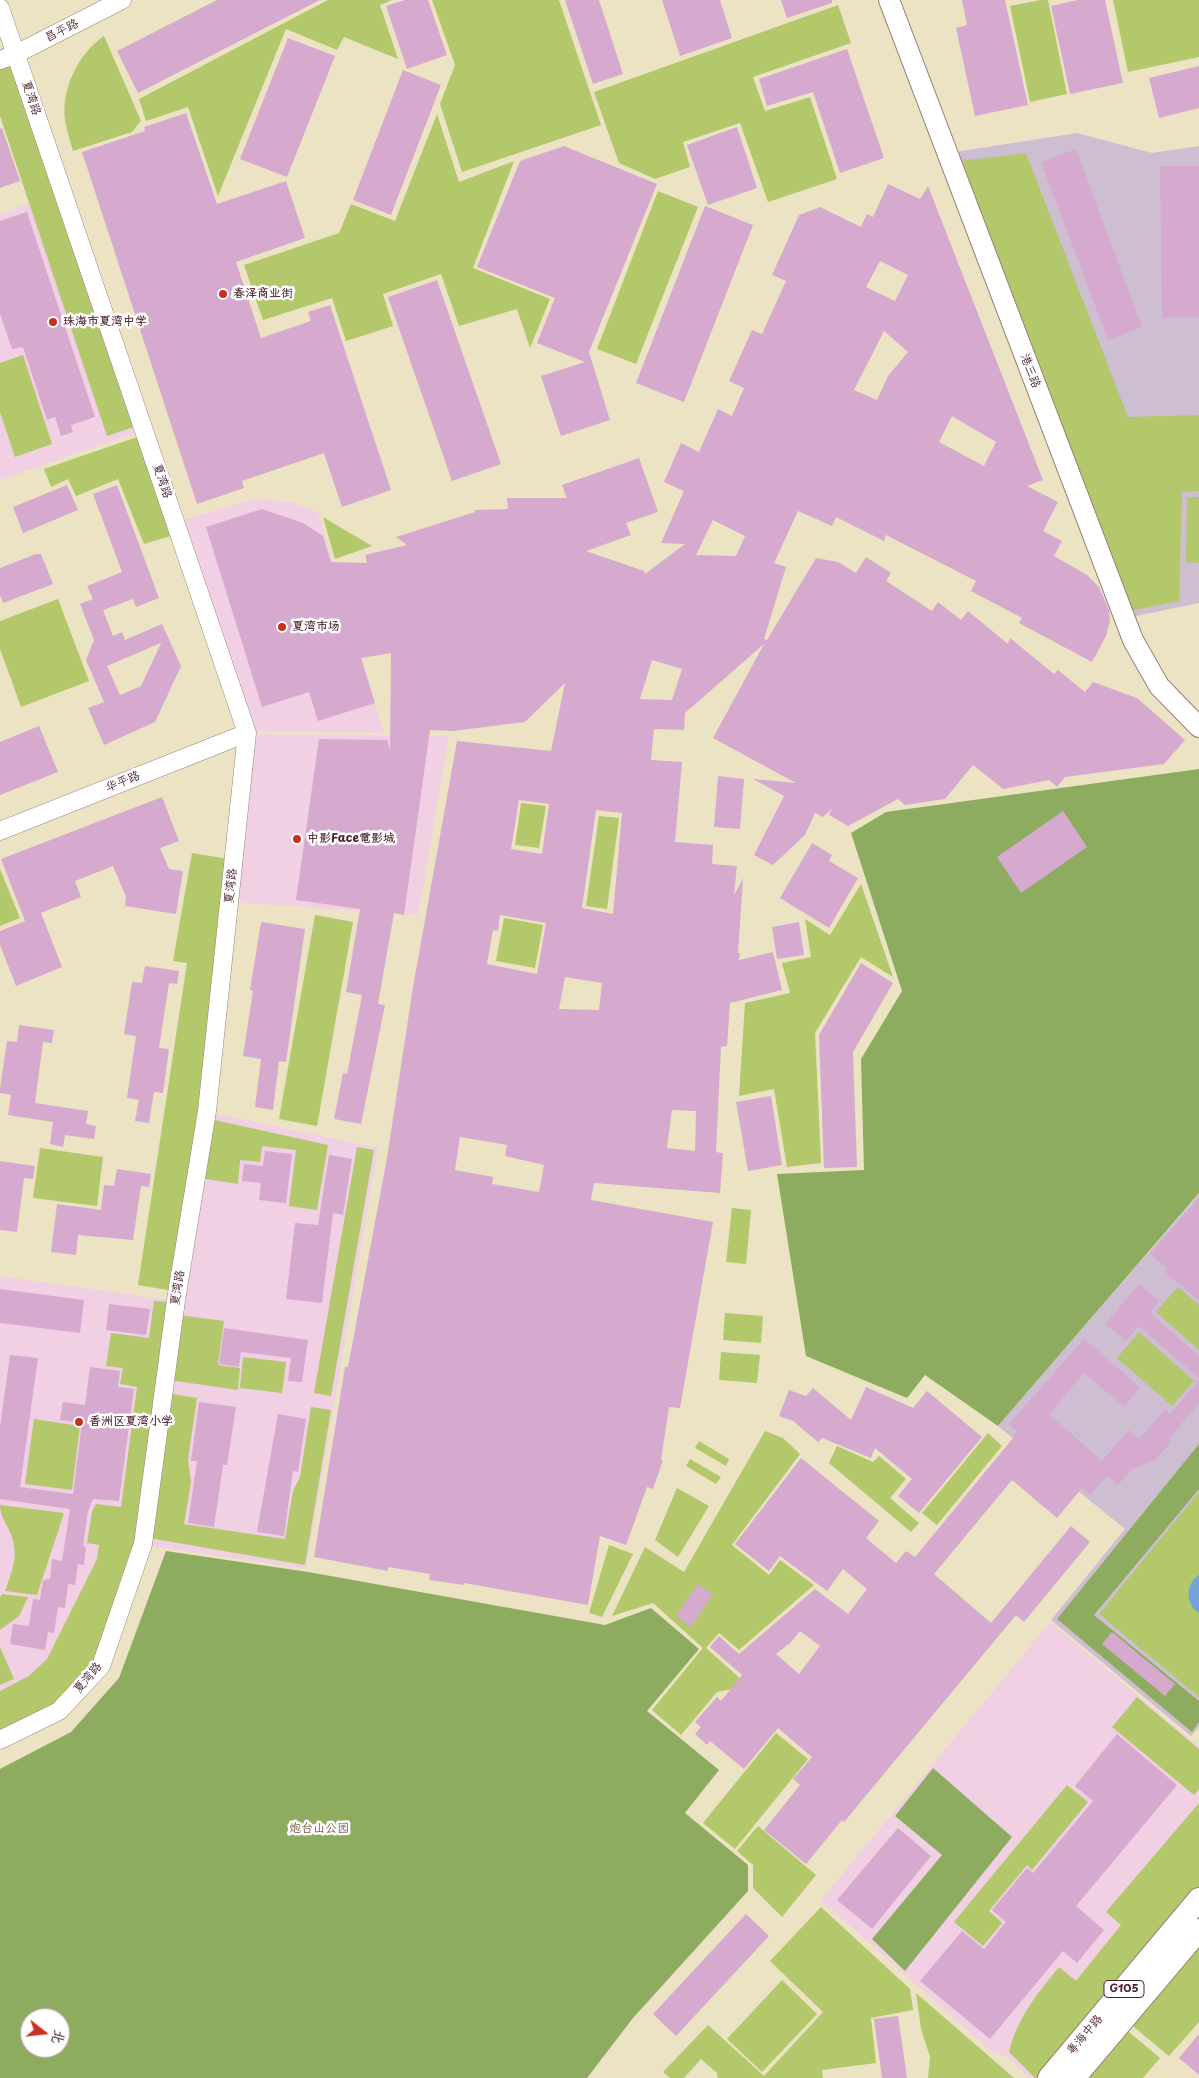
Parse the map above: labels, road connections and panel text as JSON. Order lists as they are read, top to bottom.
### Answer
{
  "streets": {
    "highway": ["G105", "粤海中路"],
    "main road": ["港三路"],
    "street": ["昌平路", "夏湾路", "华平路"]
  },
  "crossings": [
    ["昌平路", "夏湾路"],
    ["夏湾路", "华平路"]
  ],
  "parks": ["炮台山公园"],
  "places": [
    "春泽商业街",
    "珠海市夏湾中学",
    "夏湾市场",
    "中影Face電影城",
    "香洲区夏湾小学"
  ],
  "north": "right"
}
